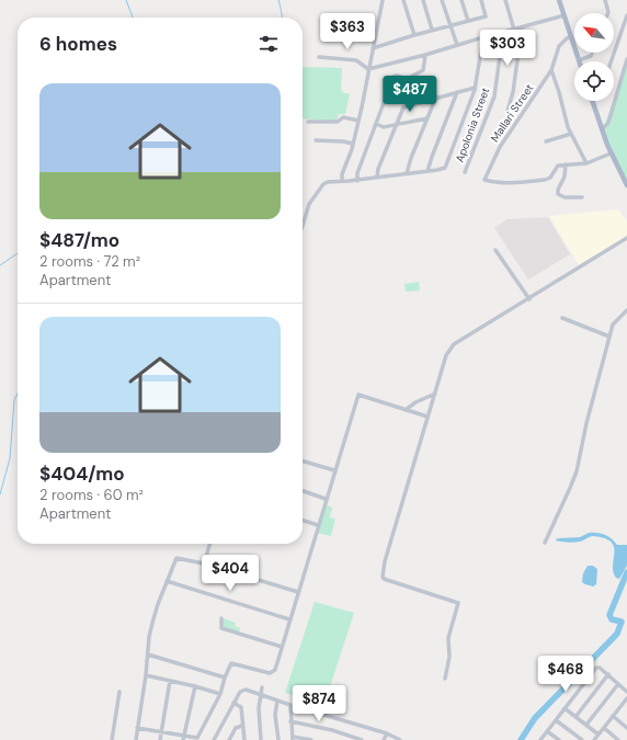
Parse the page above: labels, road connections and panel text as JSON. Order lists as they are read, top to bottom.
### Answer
{
  "streets": {
    "street": ["Mallari Street", "Apolonia Street"]
  },
  "north": "top left",
  "page": {
    "price": [
      "$363",
      "$303",
      "$487",
      "$404",
      "$468",
      "$874"
    ],
    "heading": "6 homes",
    "list": [
      {
        "name": "$487/mo",
        "note": "2 rooms · 72 m² · Apartment"
      },
      {
        "name": "$404/mo",
        "note": "2 rooms · 60 m² · Apartment"
      }
    ]
  }
}
